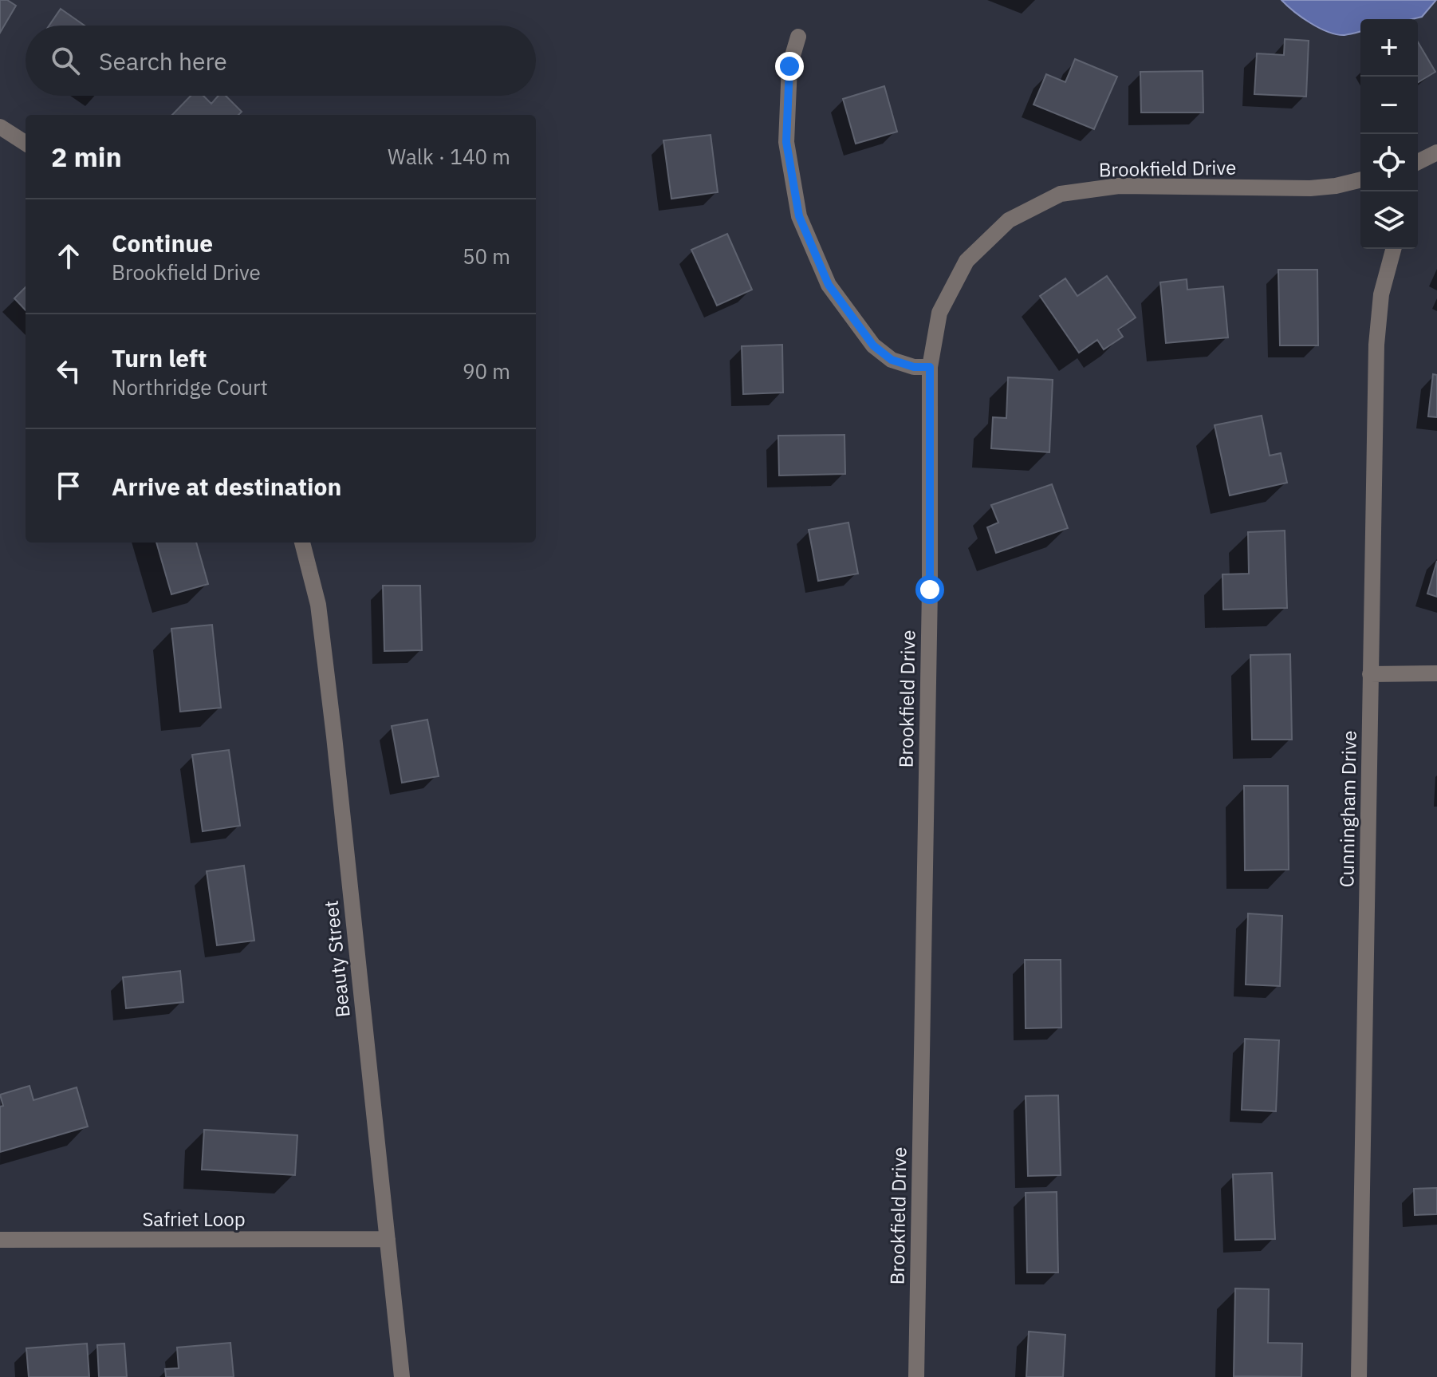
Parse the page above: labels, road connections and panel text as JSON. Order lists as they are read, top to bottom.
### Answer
{
  "streets": {
    "street": [
      "Brookfield Drive",
      "Cunningham Drive",
      "Beauty Street",
      "Safriet Loop"
    ]
  },
  "crossings": [
    ["Beauty Street", "Safriet Loop"]
  ],
  "page": {
    "map_buttons": ["+", "−"],
    "search": "Search here",
    "heading": ["2 min", "Walk · 140 m"],
    "list": [
      ["Continue", "Brookfield Drive", "50 m"],
      ["Turn left", "Northridge Court", "90 m"],
      "Arrive at destination"
    ]
  }
}
